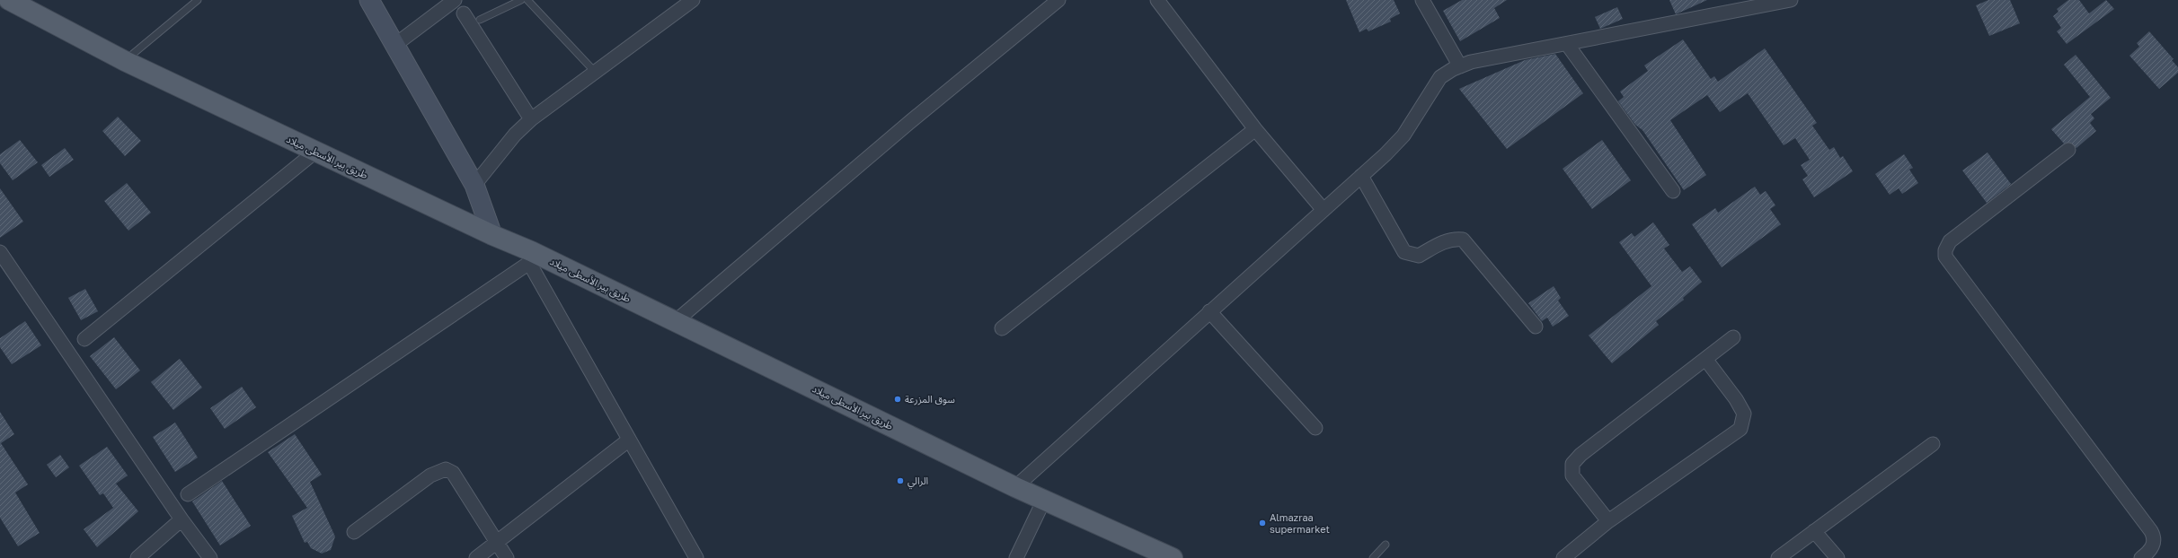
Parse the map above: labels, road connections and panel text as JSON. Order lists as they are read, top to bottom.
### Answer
{
  "streets": {
    "main road": ["طريق بير الأسطى ميلاد"]
  },
  "places": ["سوق المزرعة", "الرالي", "Almazraa supermarket"]
}
